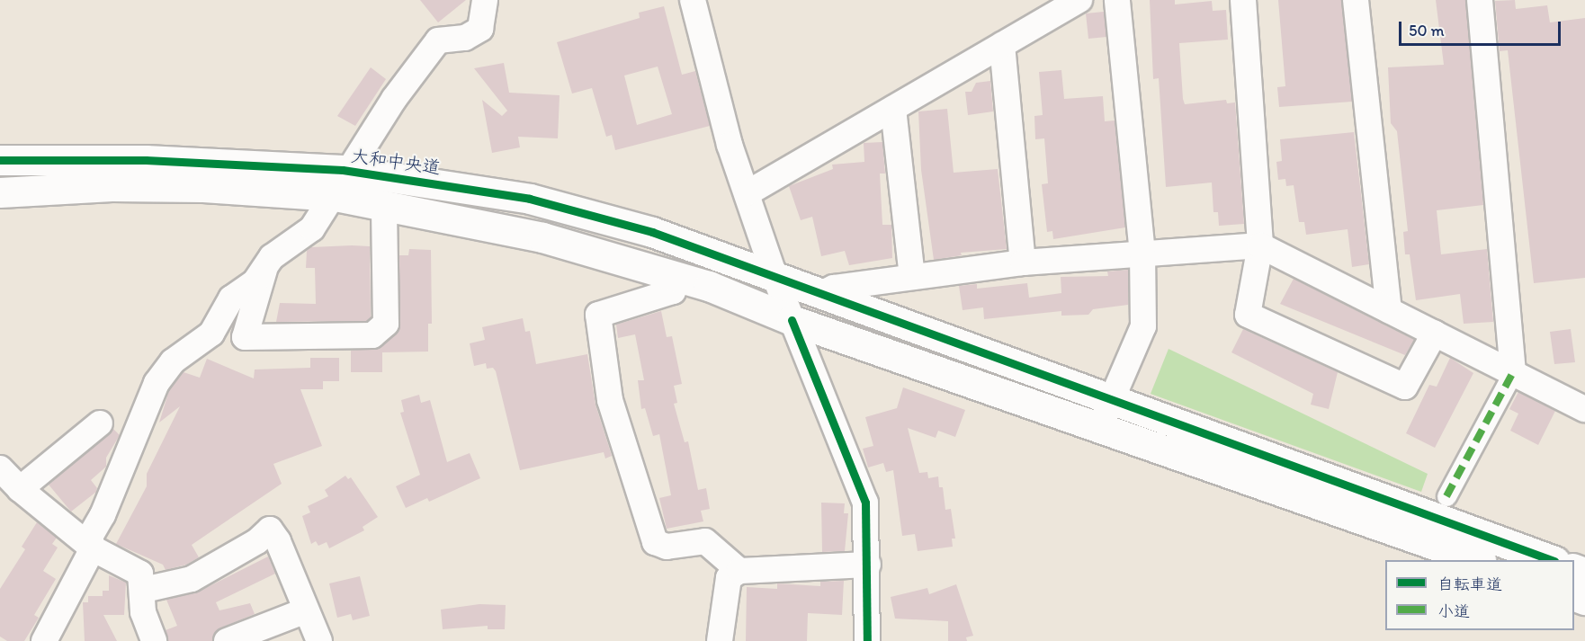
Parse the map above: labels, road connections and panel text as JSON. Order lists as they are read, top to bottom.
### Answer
{
  "streets": {
    "street": ["大和中央道"]
  },
  "legend": ["自転車道", "小道"],
  "scale_bar": "50 m"
}
